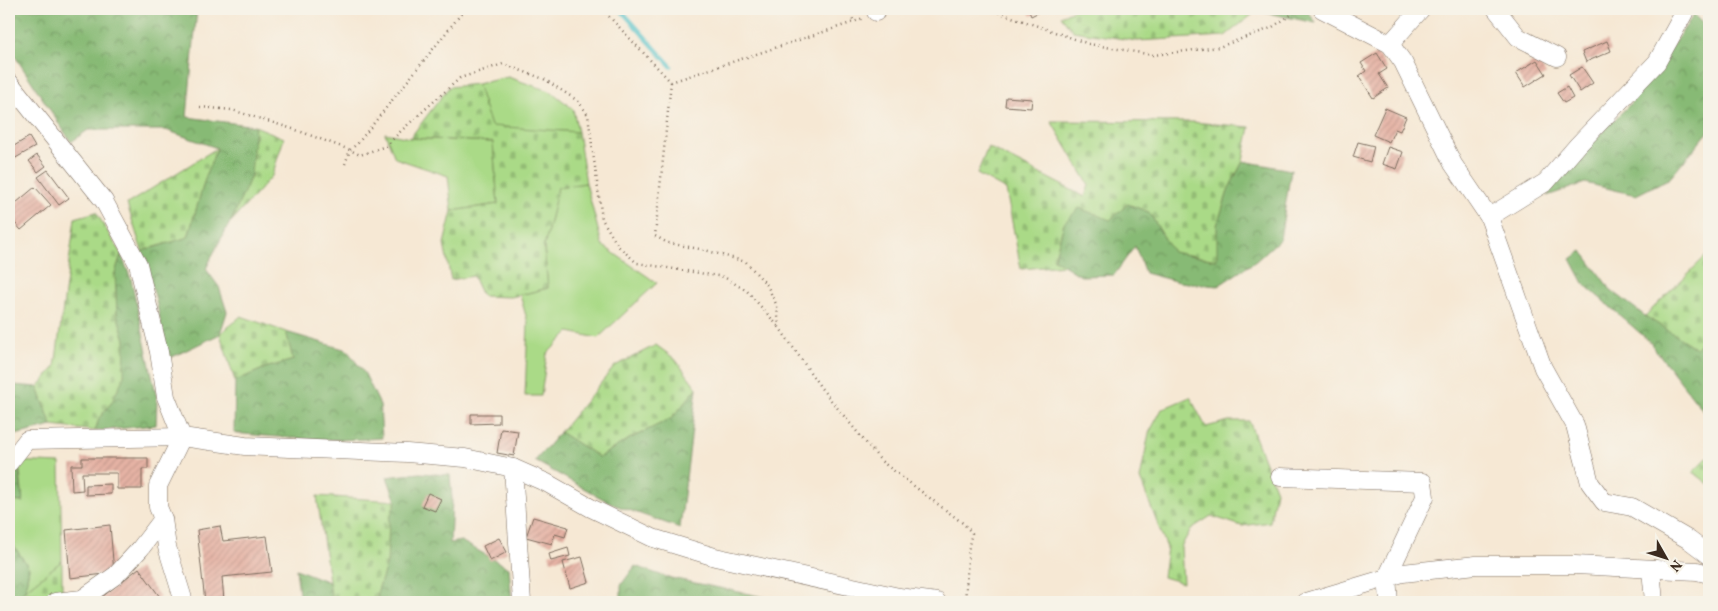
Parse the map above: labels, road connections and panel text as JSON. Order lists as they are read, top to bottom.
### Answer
{
  "north": "bottom right"
}
